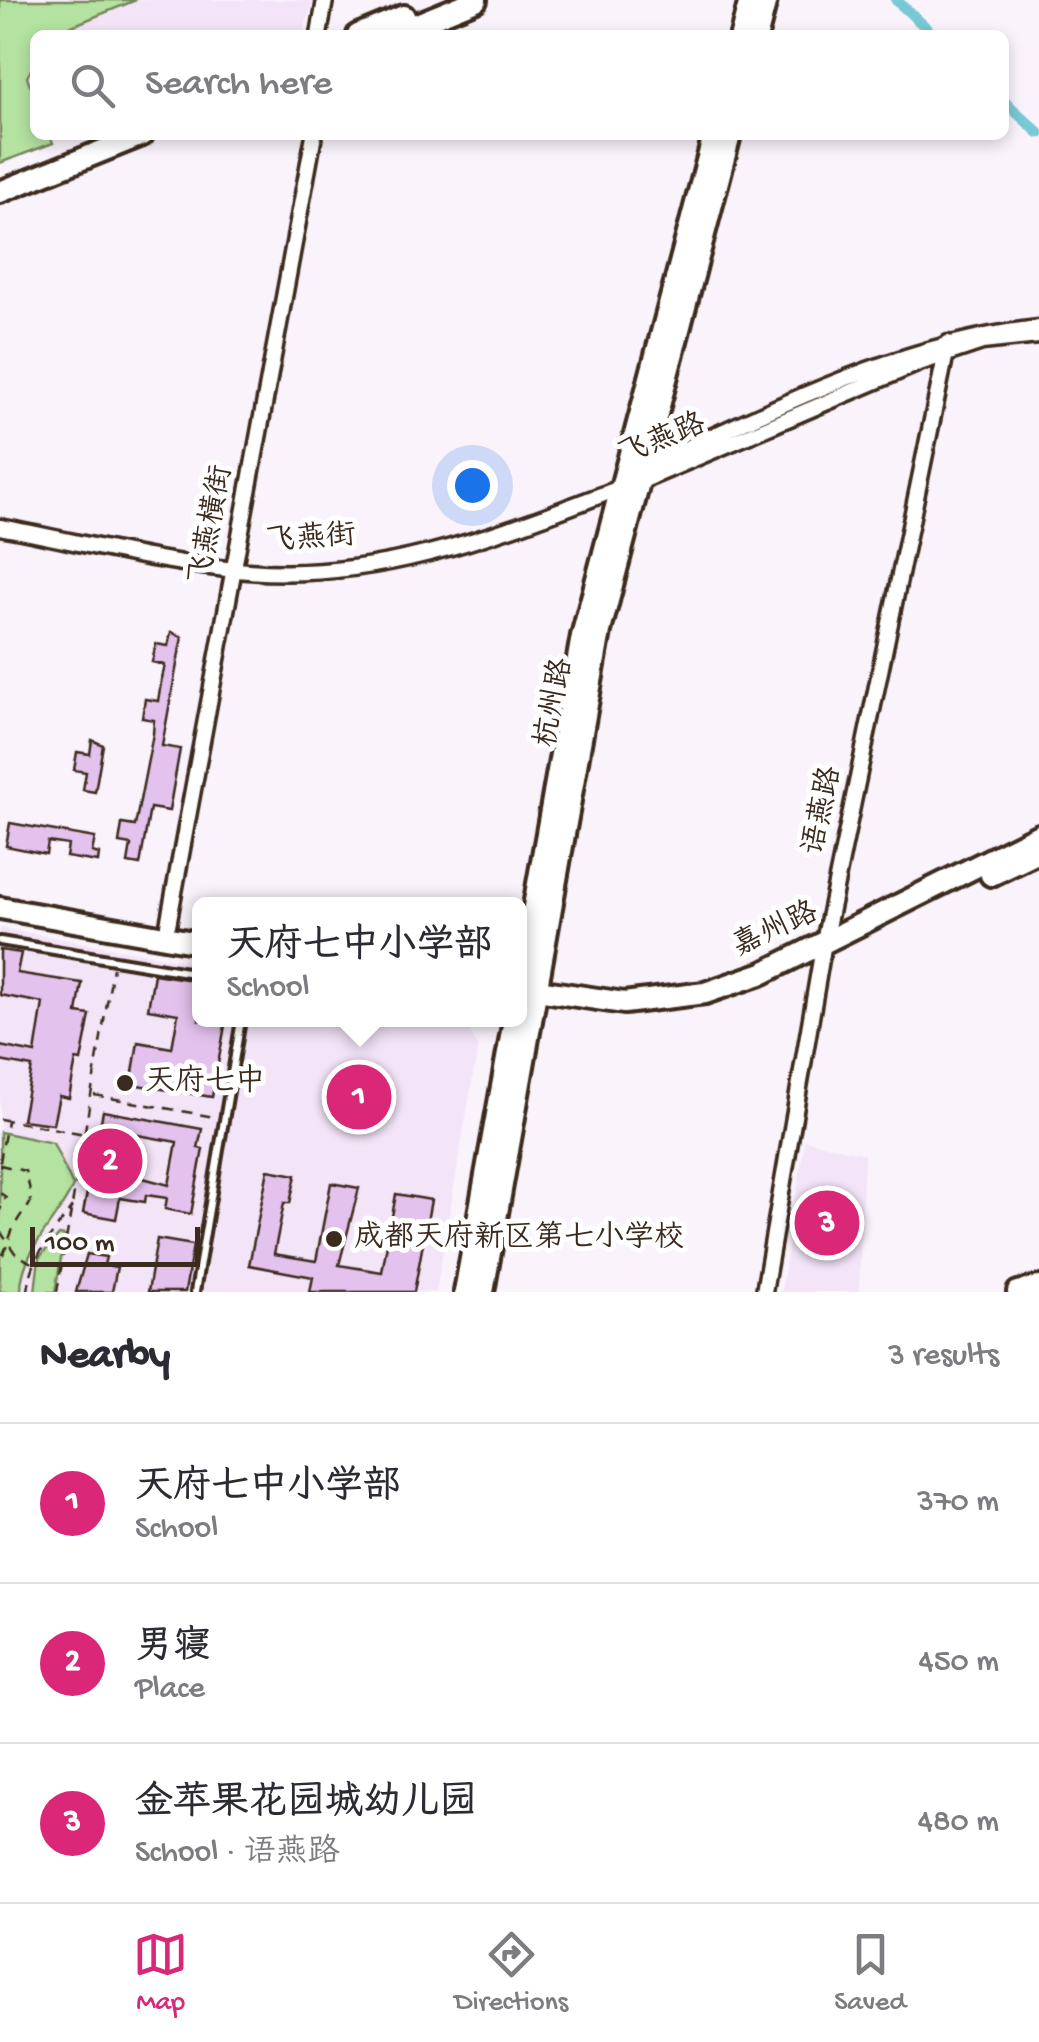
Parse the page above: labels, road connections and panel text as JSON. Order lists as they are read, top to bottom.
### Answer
{
  "streets": {
    "main road": ["杭州路", "嘉州路"],
    "street": [
      "飞燕路",
      "飞燕横街",
      "飞燕街",
      "语燕路"
    ]
  },
  "crossings": [
    ["飞燕路", "飞燕街"],
    ["飞燕路", "杭州路"],
    ["飞燕路", "语燕路"],
    ["飞燕横街", "飞燕街"],
    ["飞燕街", "杭州路"],
    ["语燕路", "嘉州路"]
  ],
  "places": ["天府七中", "成都天府新区第七小学校"],
  "scale_bar": "100 m",
  "page": {
    "search": "Search here",
    "popup": ["天府七中小学部", "School"],
    "pins": ["1", "2", "3"],
    "scale": "100 m",
    "heading": ["Nearby", "3 results"],
    "list": [
      {
        "mark": "1",
        "name": "天府七中小学部",
        "note": "School",
        "value": "370 m"
      },
      {
        "mark": "2",
        "name": "男寝",
        "note": "Place",
        "value": "450 m"
      },
      {
        "mark": "3",
        "name": "金苹果花园城幼儿园",
        "note": "School · 语燕路",
        "value": "480 m"
      }
    ],
    "nav": ["Map", "Directions", "Saved"]
  }
}
